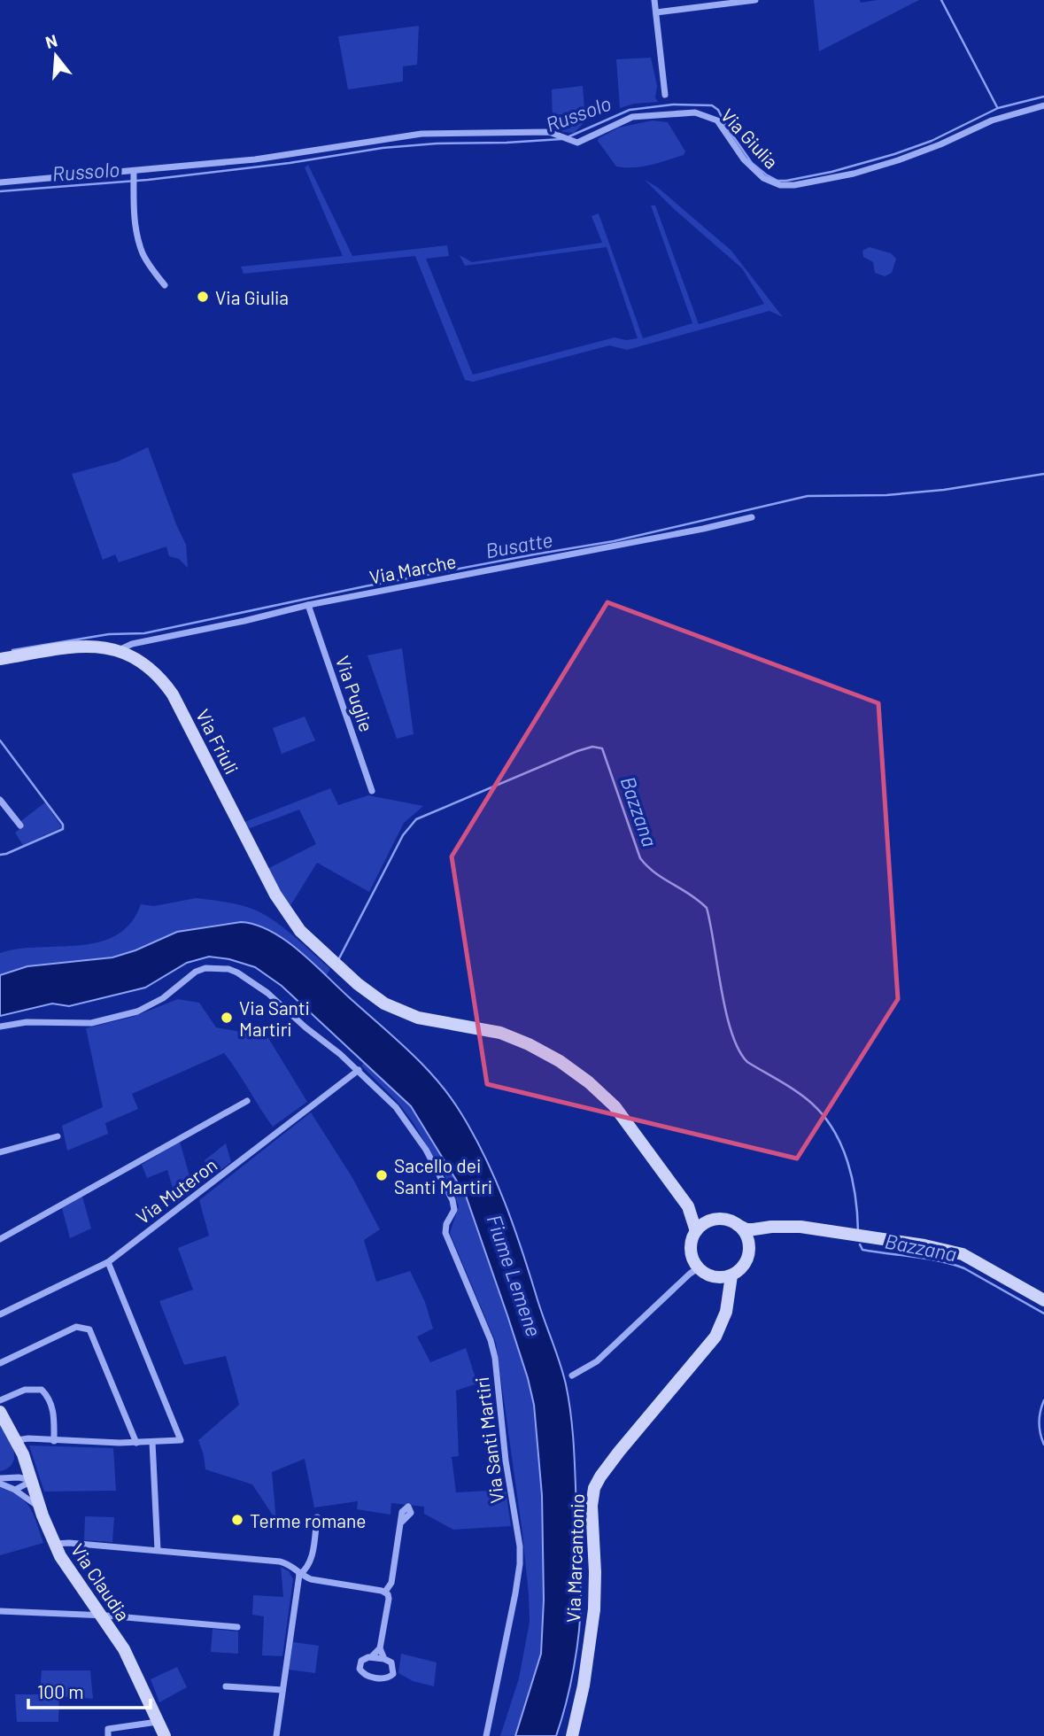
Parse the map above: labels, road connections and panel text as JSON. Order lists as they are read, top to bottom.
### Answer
{
  "streets": {
    "main road": ["Via Friuli", "Via Marcantonio", "Via Claudia"],
    "street": [
      "Via Giulia",
      "Via Marche",
      "Via Puglie",
      "Via Muteron",
      "Via Santi Martiri"
    ]
  },
  "crossings": [
    ["Via Marche", "Via Puglie"],
    ["Via Marche", "Via Friuli"],
    ["Via Muteron", "Via Santi Martiri"]
  ],
  "water": [
    "Russolo",
    "Busatte",
    "Bazzana",
    "Fiume Lemene"
  ],
  "places": [
    "Via Giulia",
    "Via Santi Martiri",
    "Sacello dei Santi Martiri",
    "Terme romane"
  ],
  "scale_bar": "100 m",
  "north": "top"
}
